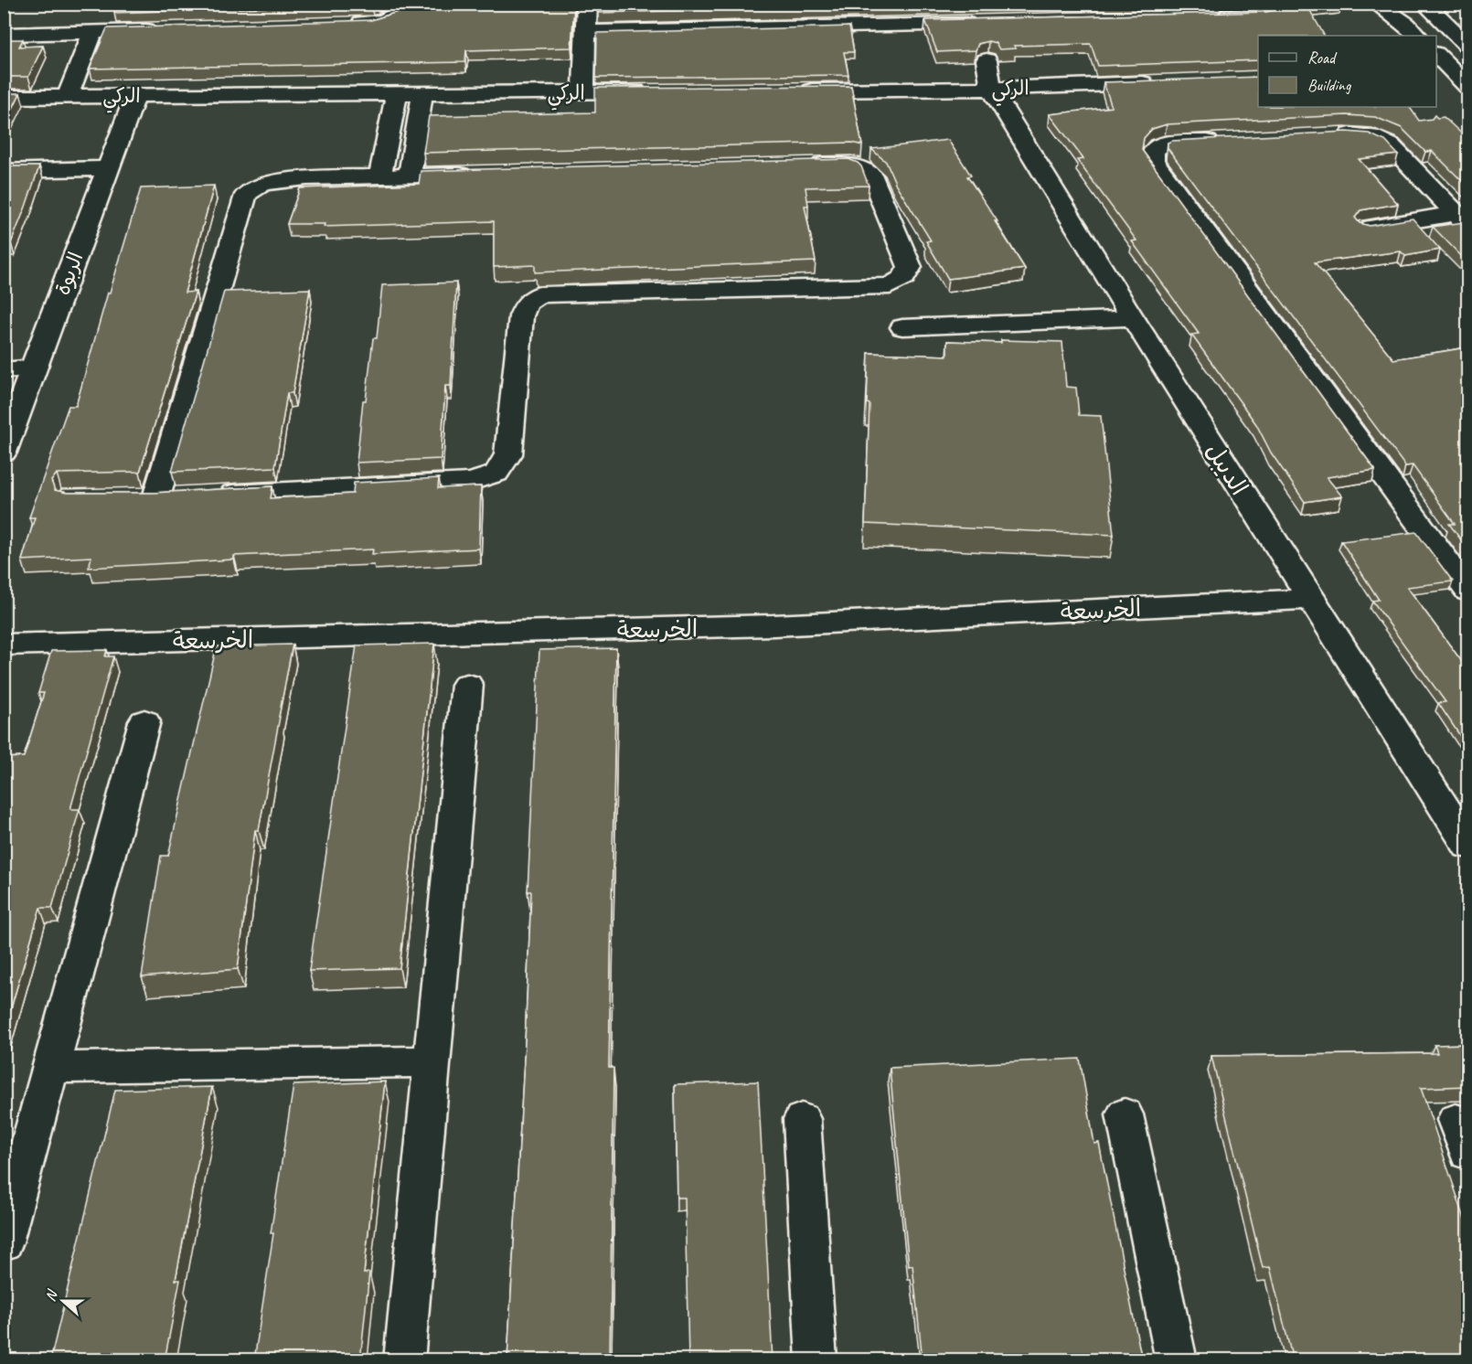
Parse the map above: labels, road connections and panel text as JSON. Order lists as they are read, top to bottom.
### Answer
{
  "streets": {
    "street": [
      "الركي",
      "الربوة",
      "الديبل",
      "الخرسعة"
    ]
  },
  "crossings": [
    ["الركي", "الربوة"],
    ["الركي", "الديبل"],
    ["الديبل", "الخرسعة"]
  ],
  "legend": ["Road", "Building"],
  "north": "left"
}
